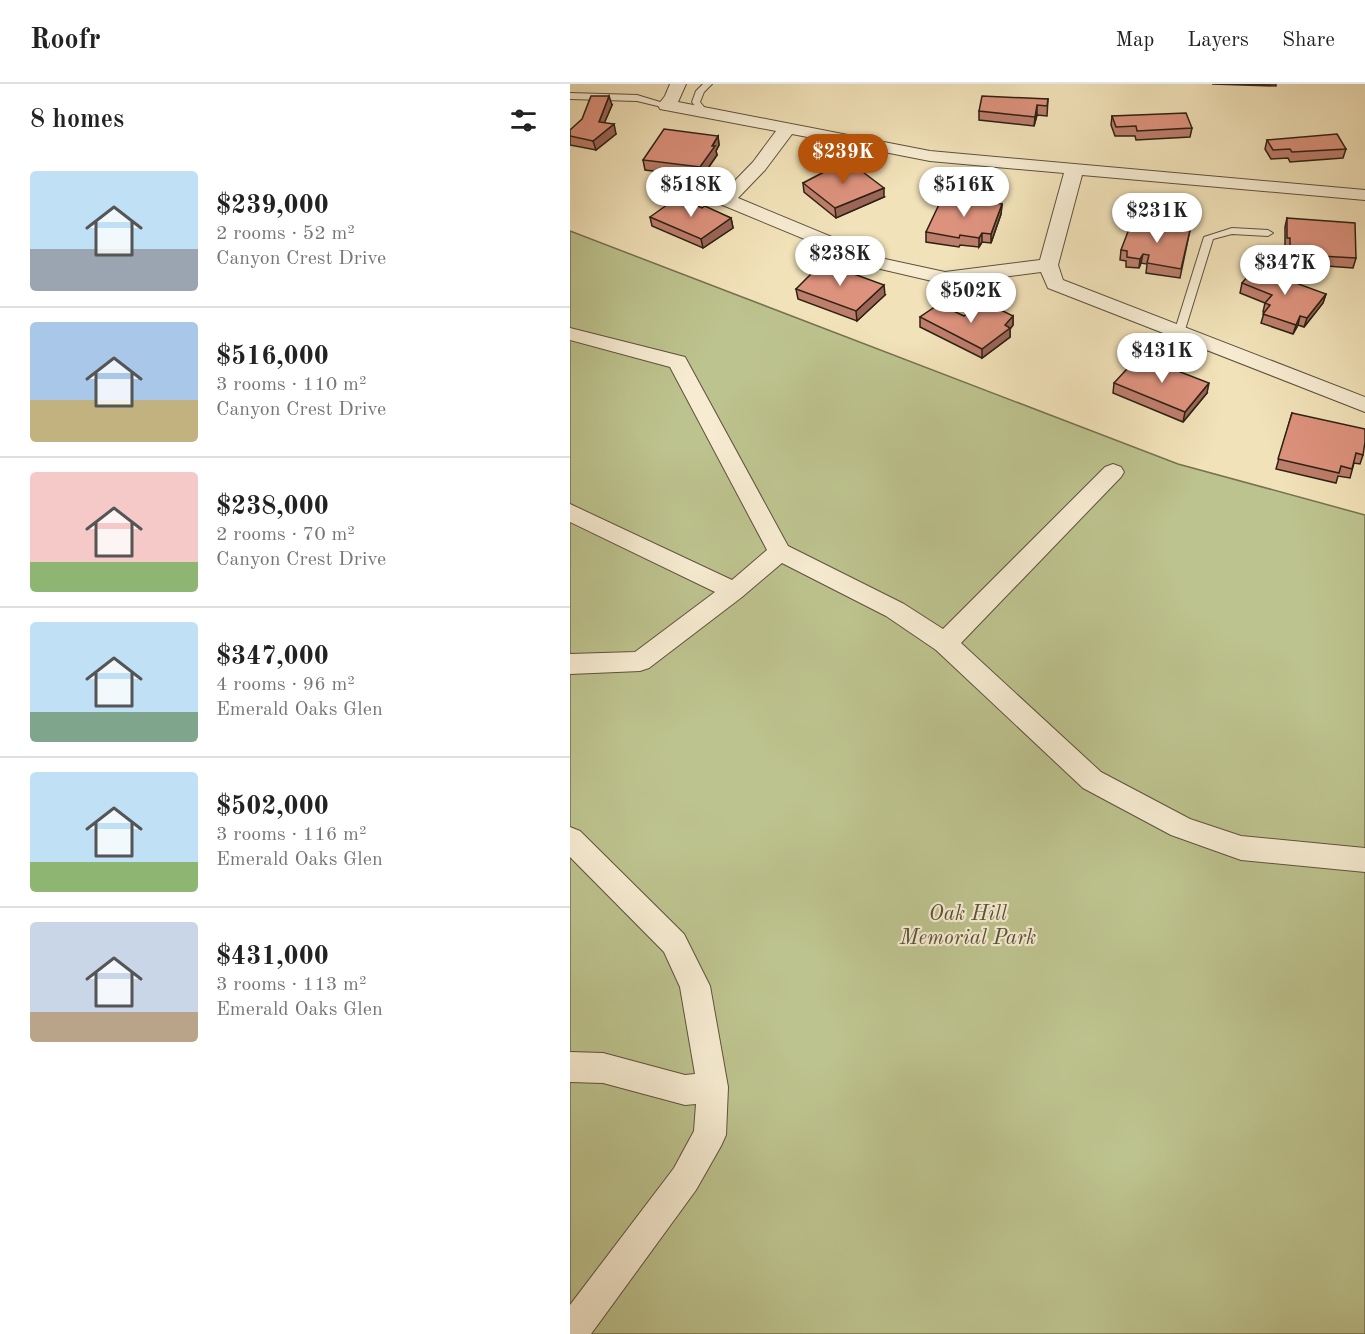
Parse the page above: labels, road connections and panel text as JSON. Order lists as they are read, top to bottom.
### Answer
{
  "parks": ["Oak Hill Memorial Park"],
  "page": {
    "header": "Roofr",
    "nav": ["Map", "Layers", "Share"],
    "heading": "8 homes",
    "price": [
      "$239K",
      "$518K",
      "$516K",
      "$231K",
      "$238K",
      "$347K",
      "$502K",
      "$431K"
    ],
    "list": [
      {
        "name": "$239,000",
        "note": "2 rooms · 52 m² · Canyon Crest Drive"
      },
      {
        "name": "$516,000",
        "note": "3 rooms · 110 m² · Canyon Crest Drive"
      },
      {
        "name": "$238,000",
        "note": "2 rooms · 70 m² · Canyon Crest Drive"
      },
      {
        "name": "$347,000",
        "note": "4 rooms · 96 m² · Emerald Oaks Glen"
      },
      {
        "name": "$502,000",
        "note": "3 rooms · 116 m² · Emerald Oaks Glen"
      },
      {
        "name": "$431,000",
        "note": "3 rooms · 113 m² · Emerald Oaks Glen"
      }
    ]
  }
}
